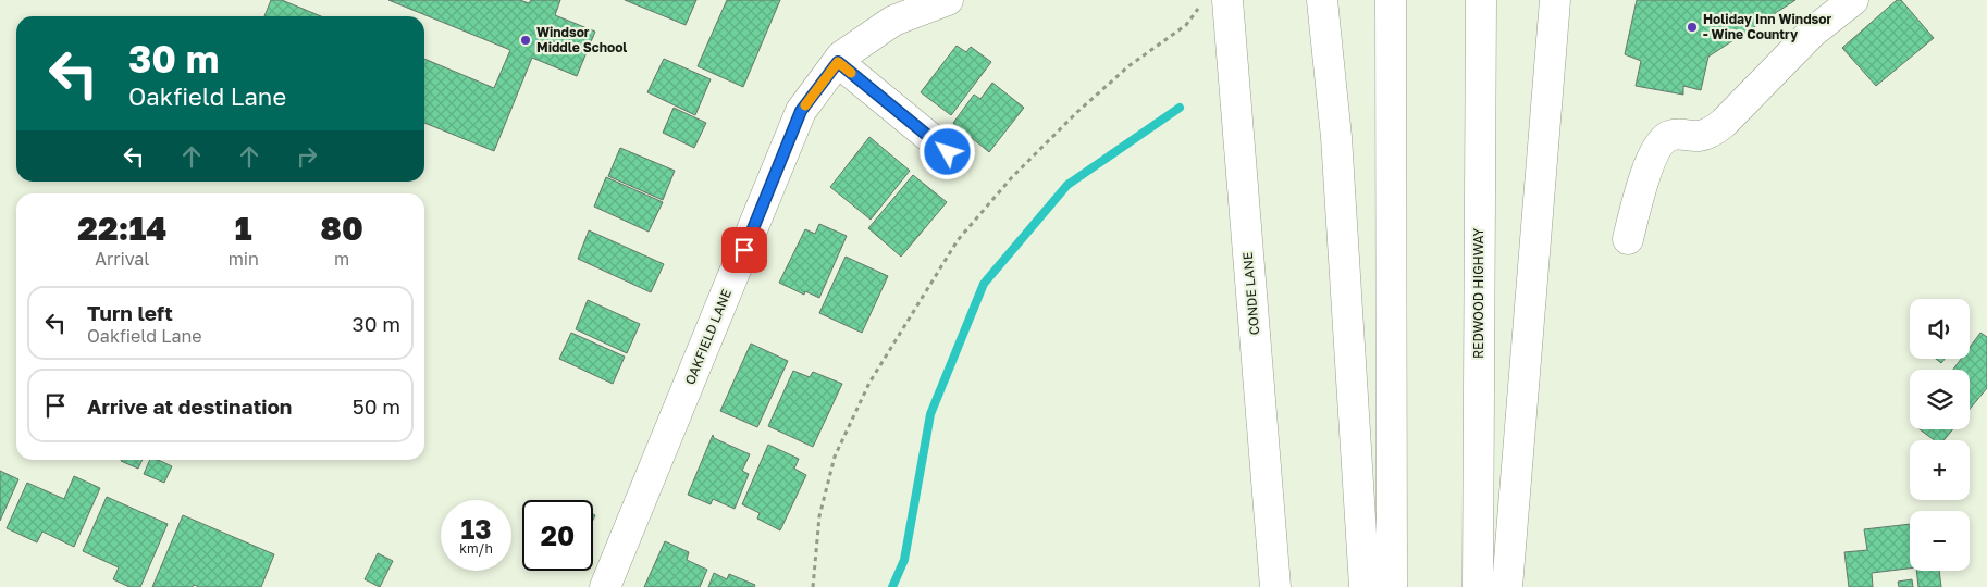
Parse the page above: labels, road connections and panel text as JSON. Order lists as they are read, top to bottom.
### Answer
{
  "streets": {
    "main road": ["CONDE LANE", "REDWOOD HIGHWAY", "OAKFIELD LANE"]
  },
  "places": ["Holiday Inn Windsor - Wine Country", "Windsor Middle School"],
  "page": {
    "turn": ["30 m", "Oakfield Lane"],
    "eta": [
      "22:14",
      "Arrival",
      "1",
      "min",
      "80",
      "m"
    ],
    "list": [
      {
        "name": "Turn left",
        "note": "Oakfield Lane",
        "value": "30 m"
      },
      {
        "name": "Arrive at destination",
        "value": "50 m"
      }
    ],
    "map_buttons": ["+", "−"],
    "speed": "13 km/h",
    "limit": "20"
  }
}
